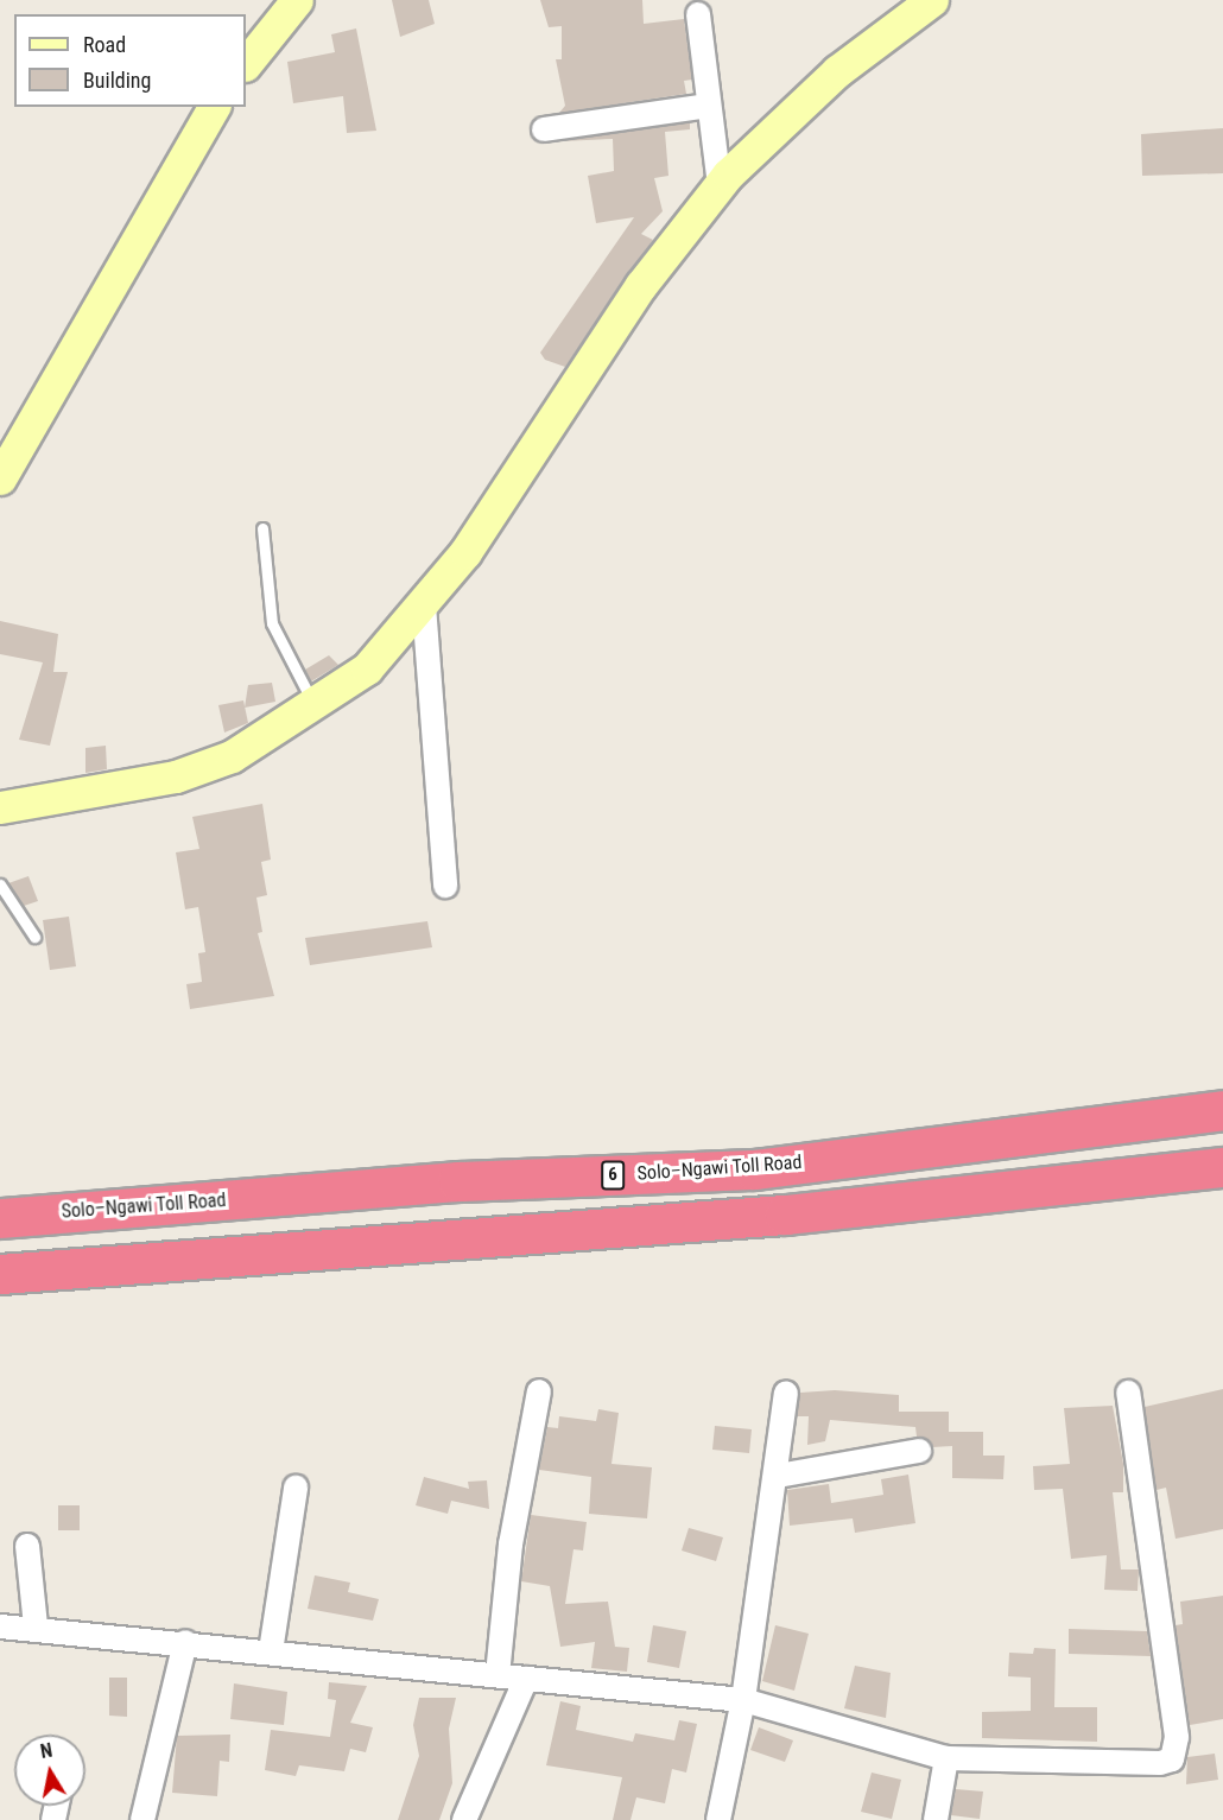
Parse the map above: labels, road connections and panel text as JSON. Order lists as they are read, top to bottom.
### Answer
{
  "streets": {
    "highway": ["Solo–Ngawi Toll Road", "6"]
  },
  "legend": ["Road", "Building"],
  "north": "top"
}
